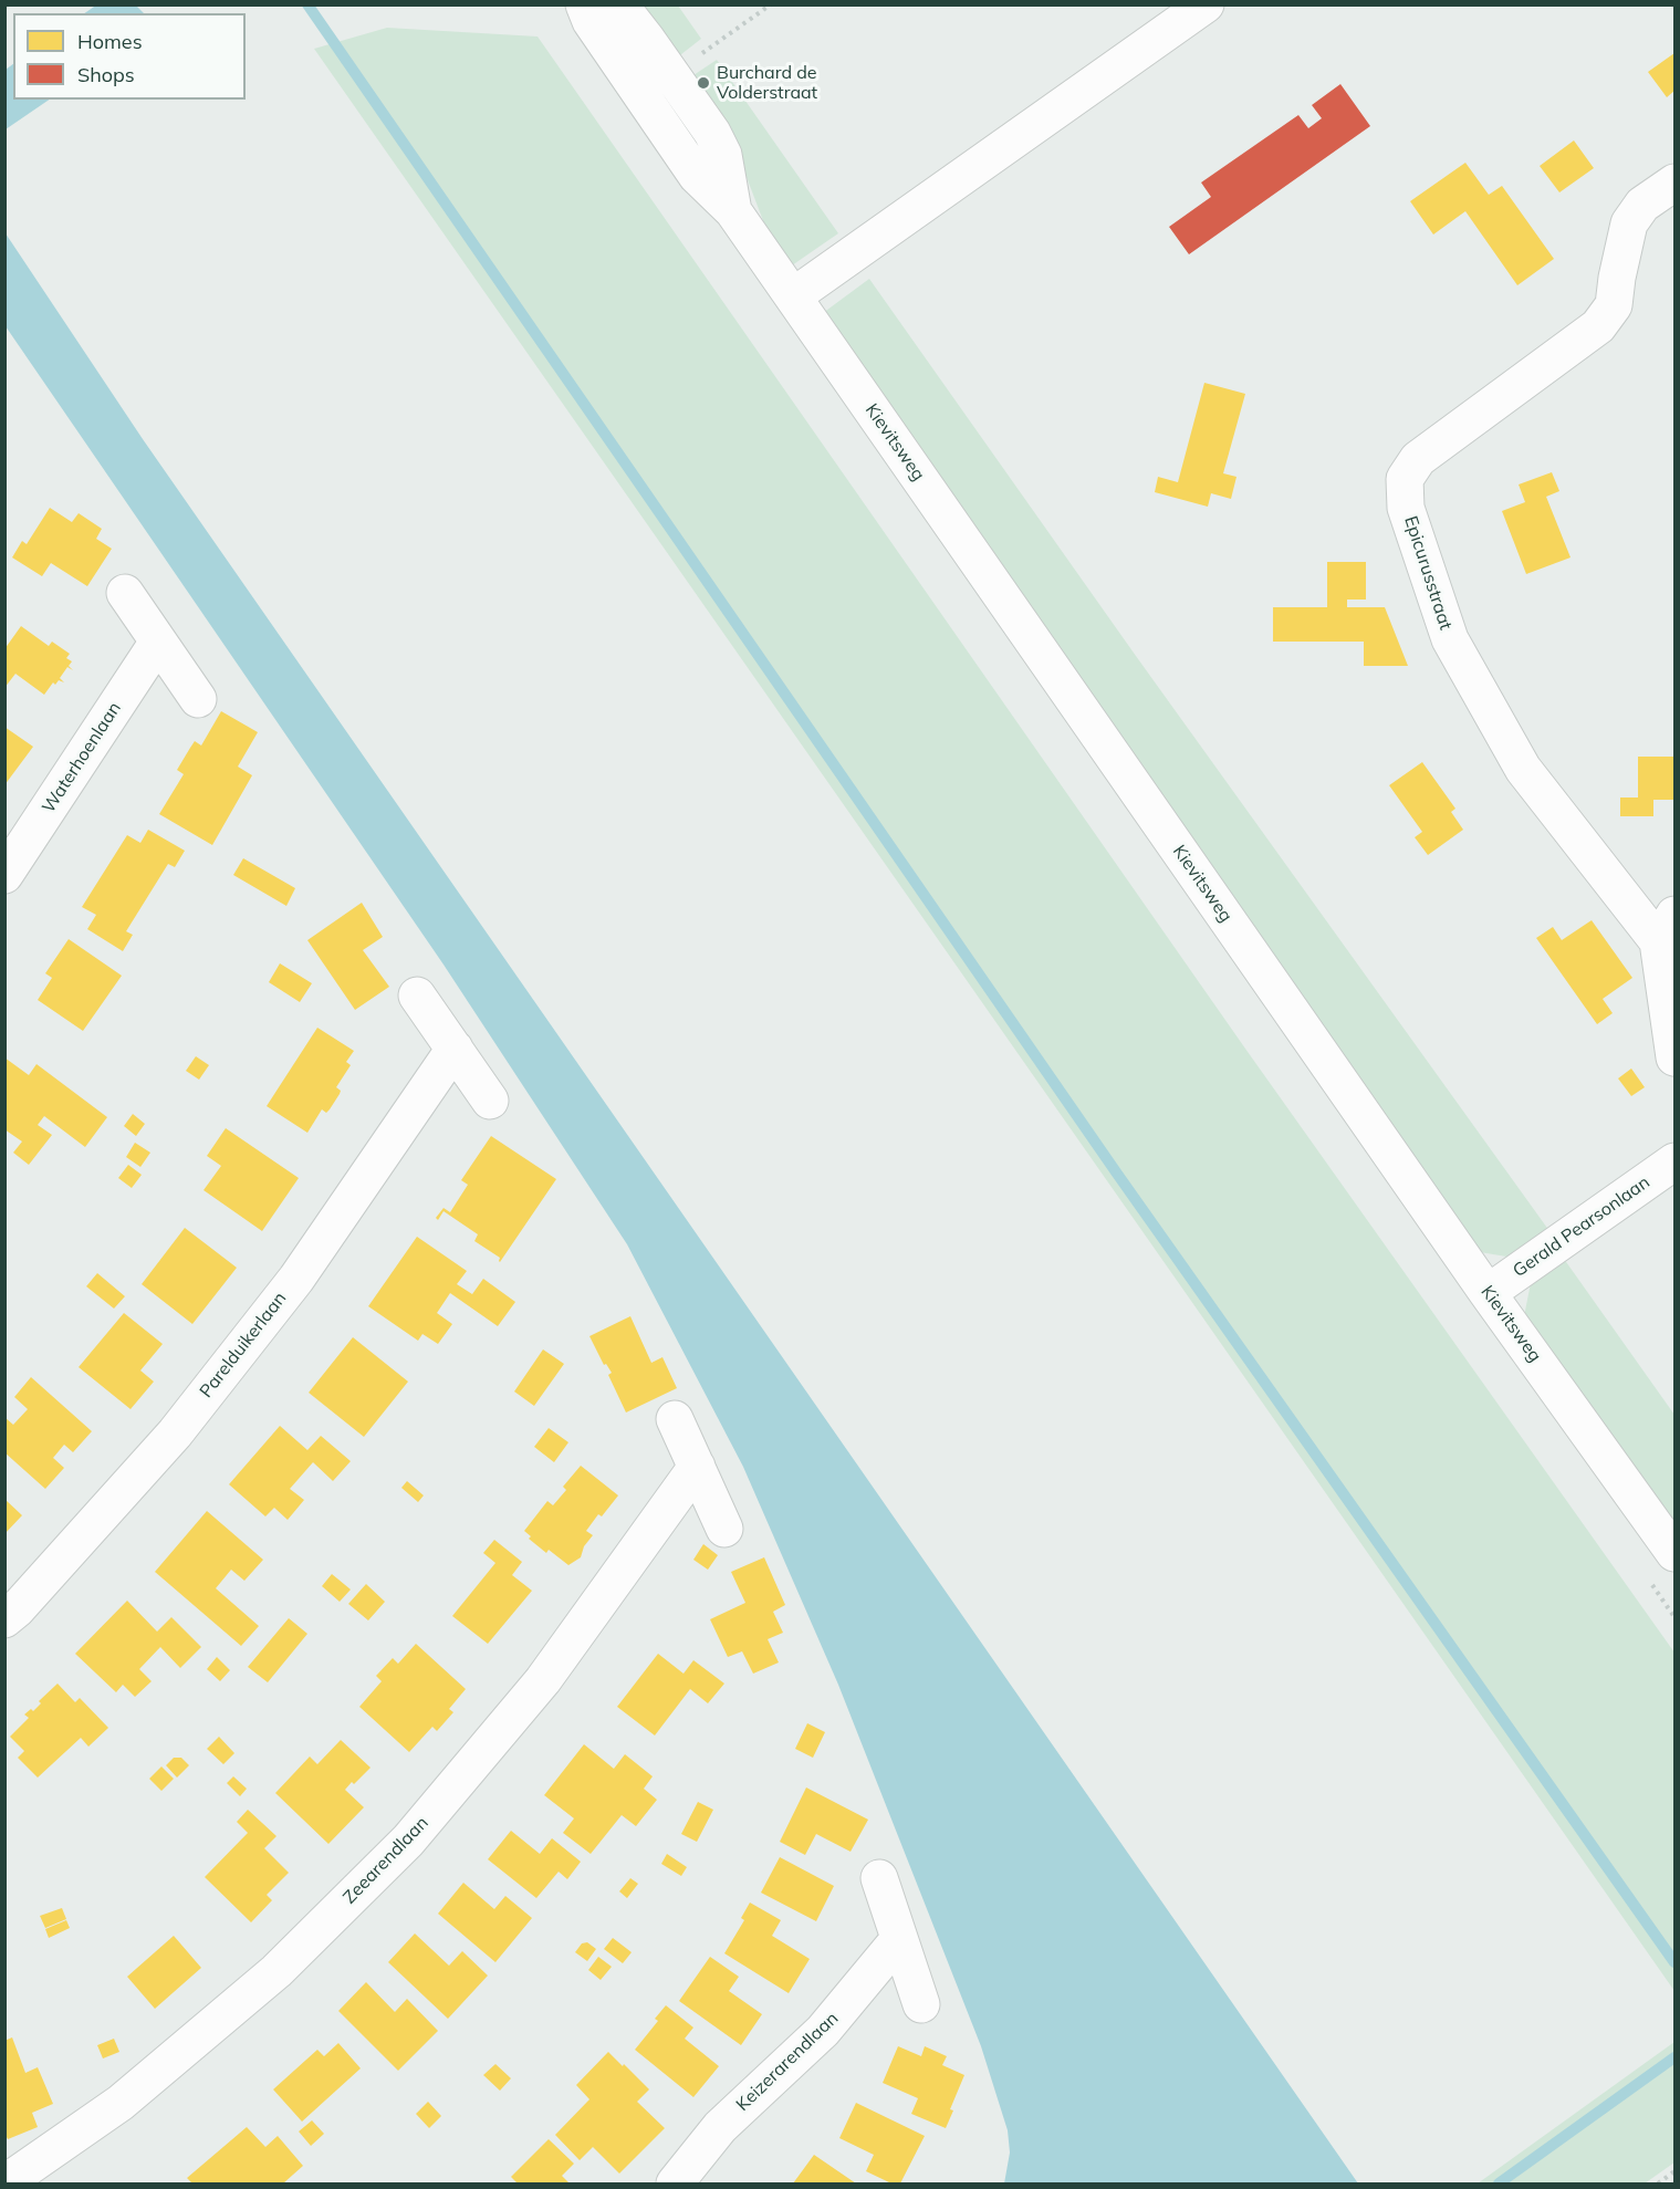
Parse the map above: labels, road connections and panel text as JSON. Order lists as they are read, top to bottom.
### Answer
{
  "streets": {
    "street": [
      "Kievitsweg",
      "Epicurusstraat",
      "Waterhoenlaan",
      "Gerald Pearsonlaan",
      "Parelduikerlaan",
      "Zeearendlaan",
      "Keizerarendlaan"
    ]
  },
  "crossings": [
    ["Kievitsweg", "Gerald Pearsonlaan"]
  ],
  "places": ["Burchard de Volderstraat"],
  "legend": ["Homes", "Shops"]
}
